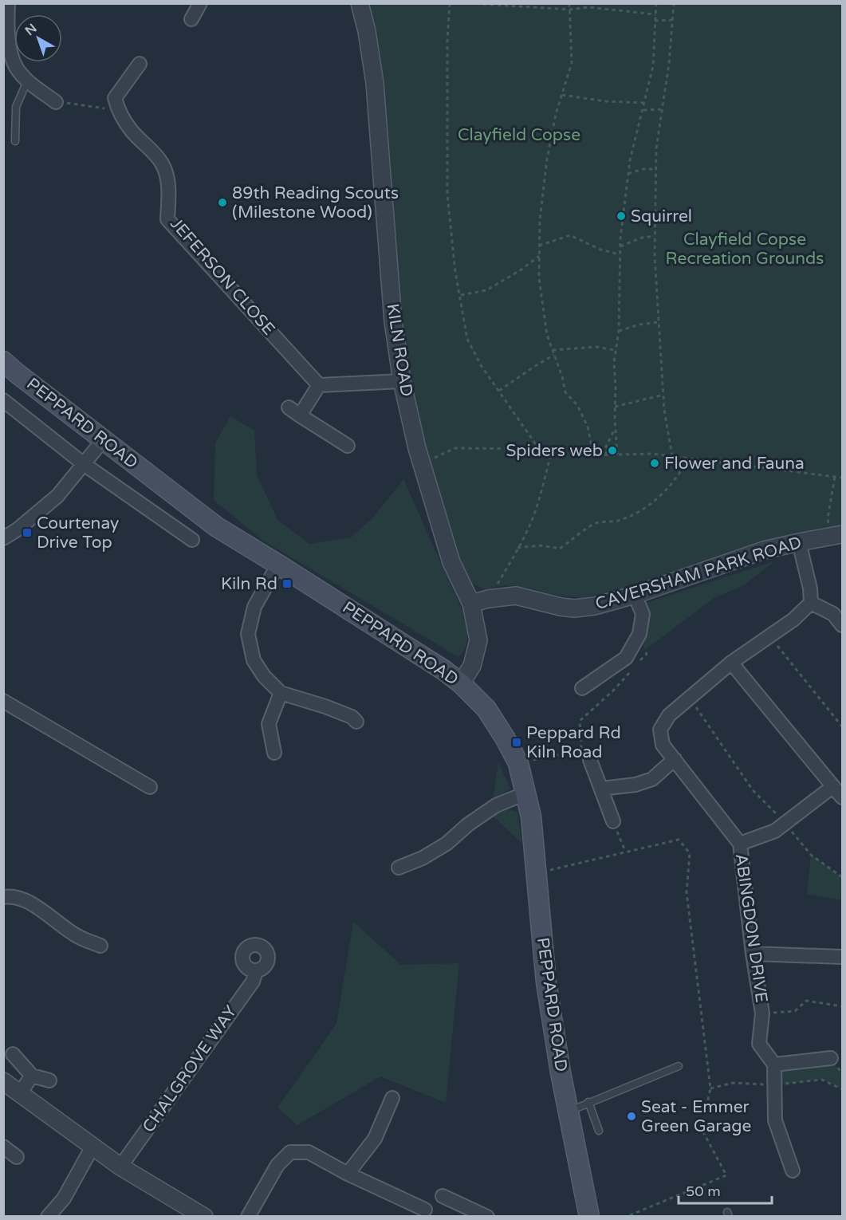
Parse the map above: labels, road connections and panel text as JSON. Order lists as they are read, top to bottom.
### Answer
{
  "streets": {
    "main road": ["PEPPARD ROAD"],
    "street": [
      "JEFERSON CLOSE",
      "KILN ROAD",
      "CAVERSHAM PARK ROAD",
      "ABINGDON DRIVE",
      "CHALGROVE WAY"
    ]
  },
  "crossings": [
    ["KILN ROAD", "PEPPARD ROAD"],
    ["KILN ROAD", "CAVERSHAM PARK ROAD"]
  ],
  "parks": ["Clayfield Copse", "Clayfield Copse Recreation Grounds"],
  "places": {
    "other": [
      "89th Reading Scouts (Milestone Wood)",
      "Squirrel",
      "Spiders web",
      "Flower and Fauna",
      "Seat - Emmer Green Garage"
    ],
    "transit": ["Courtenay Drive Top", "Kiln Rd", "Peppard Rd Kiln Road"]
  },
  "scale_bar": "50 m",
  "north": "top left"
}
